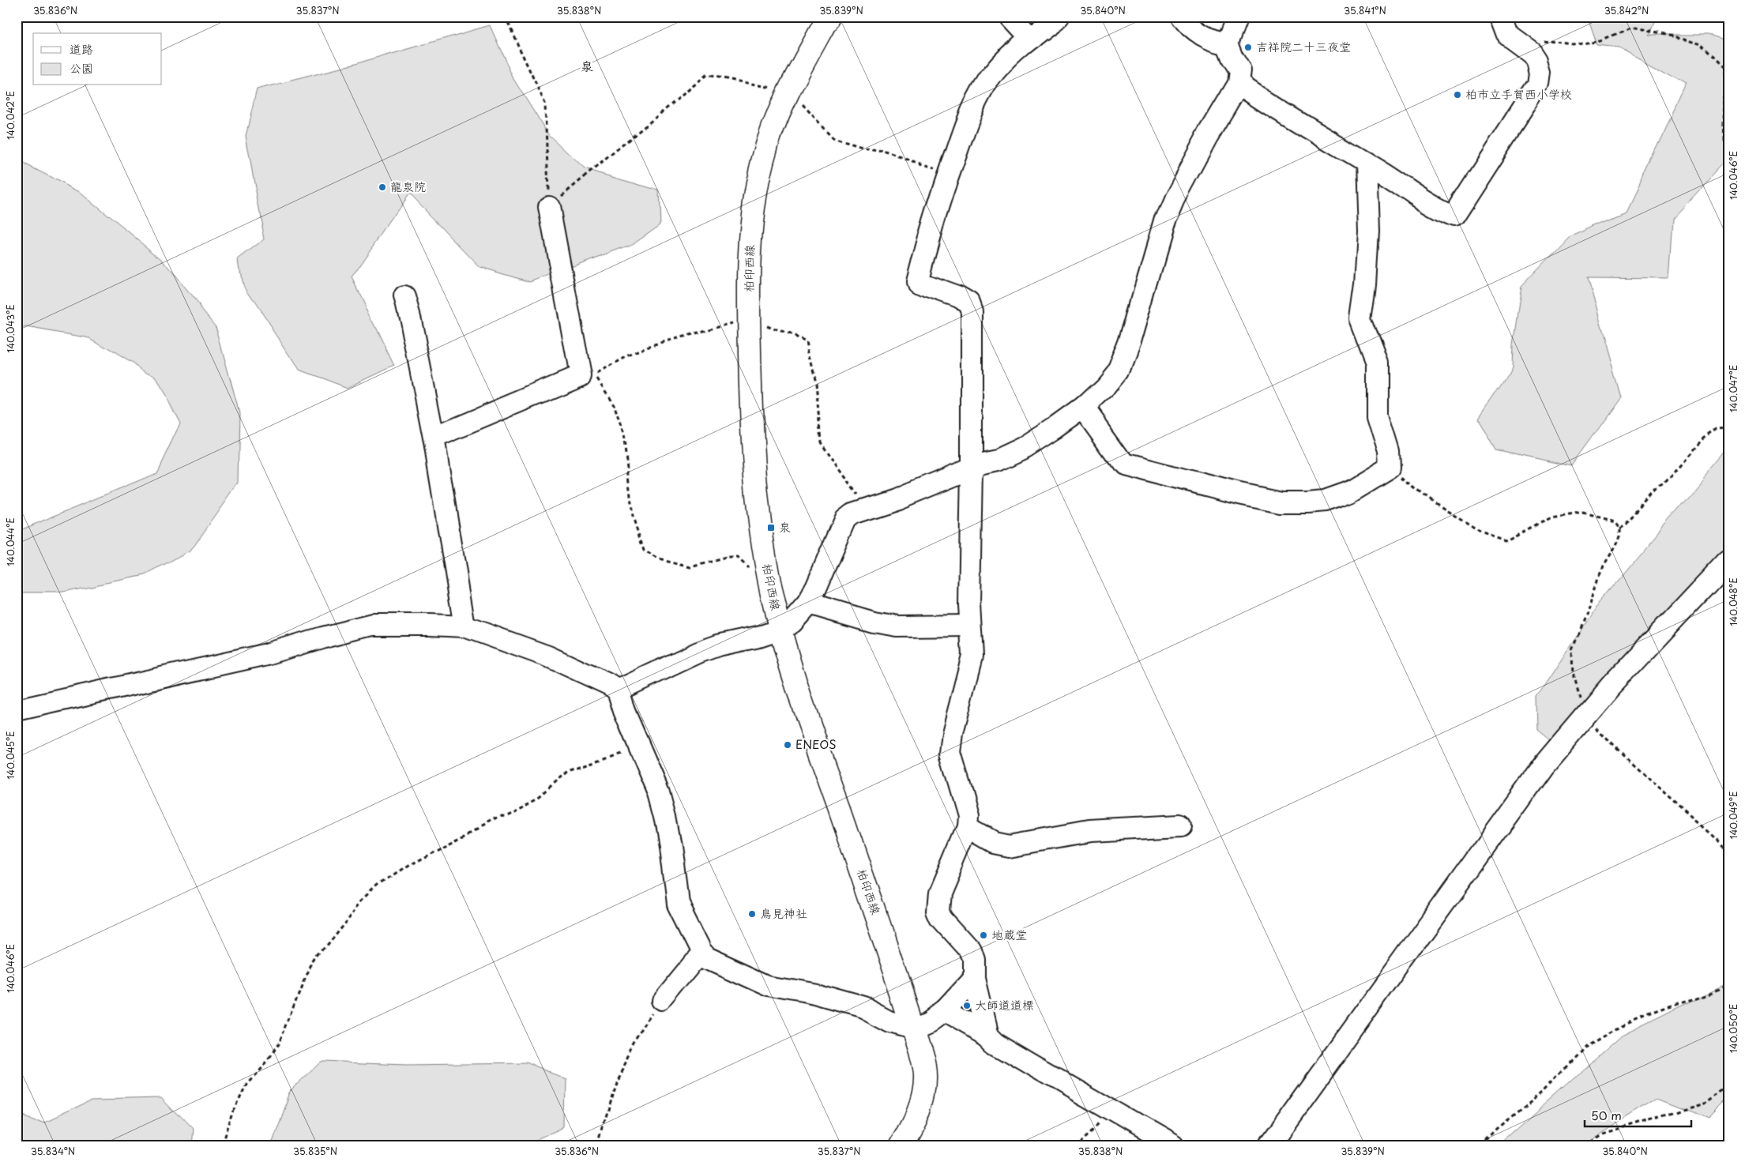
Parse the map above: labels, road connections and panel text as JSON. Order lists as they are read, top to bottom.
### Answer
{
  "streets": {
    "main road": ["柏印西線"]
  },
  "districts": ["泉"],
  "places": {
    "other": [
      "吉祥院二十三夜堂",
      "柏市立手賀西小学校",
      "龍泉院",
      "ENEOS",
      "鳥見神社",
      "地蔵堂",
      "大師道道標"
    ],
    "transit": ["泉"]
  },
  "legend": ["道路", "公園"],
  "scale_bar": "50 m",
  "coordinates": [
    "35.836°N",
    "35.837°N",
    "35.838°N",
    "35.839°N",
    "35.840°N",
    "35.841°N",
    "35.842°N",
    "140.042°E",
    "140.046°E",
    "140.043°E",
    "140.047°E",
    "140.044°E",
    "140.048°E",
    "140.045°E",
    "140.049°E",
    "140.050°E",
    "35.834°N",
    "35.835°N"
  ]
}
